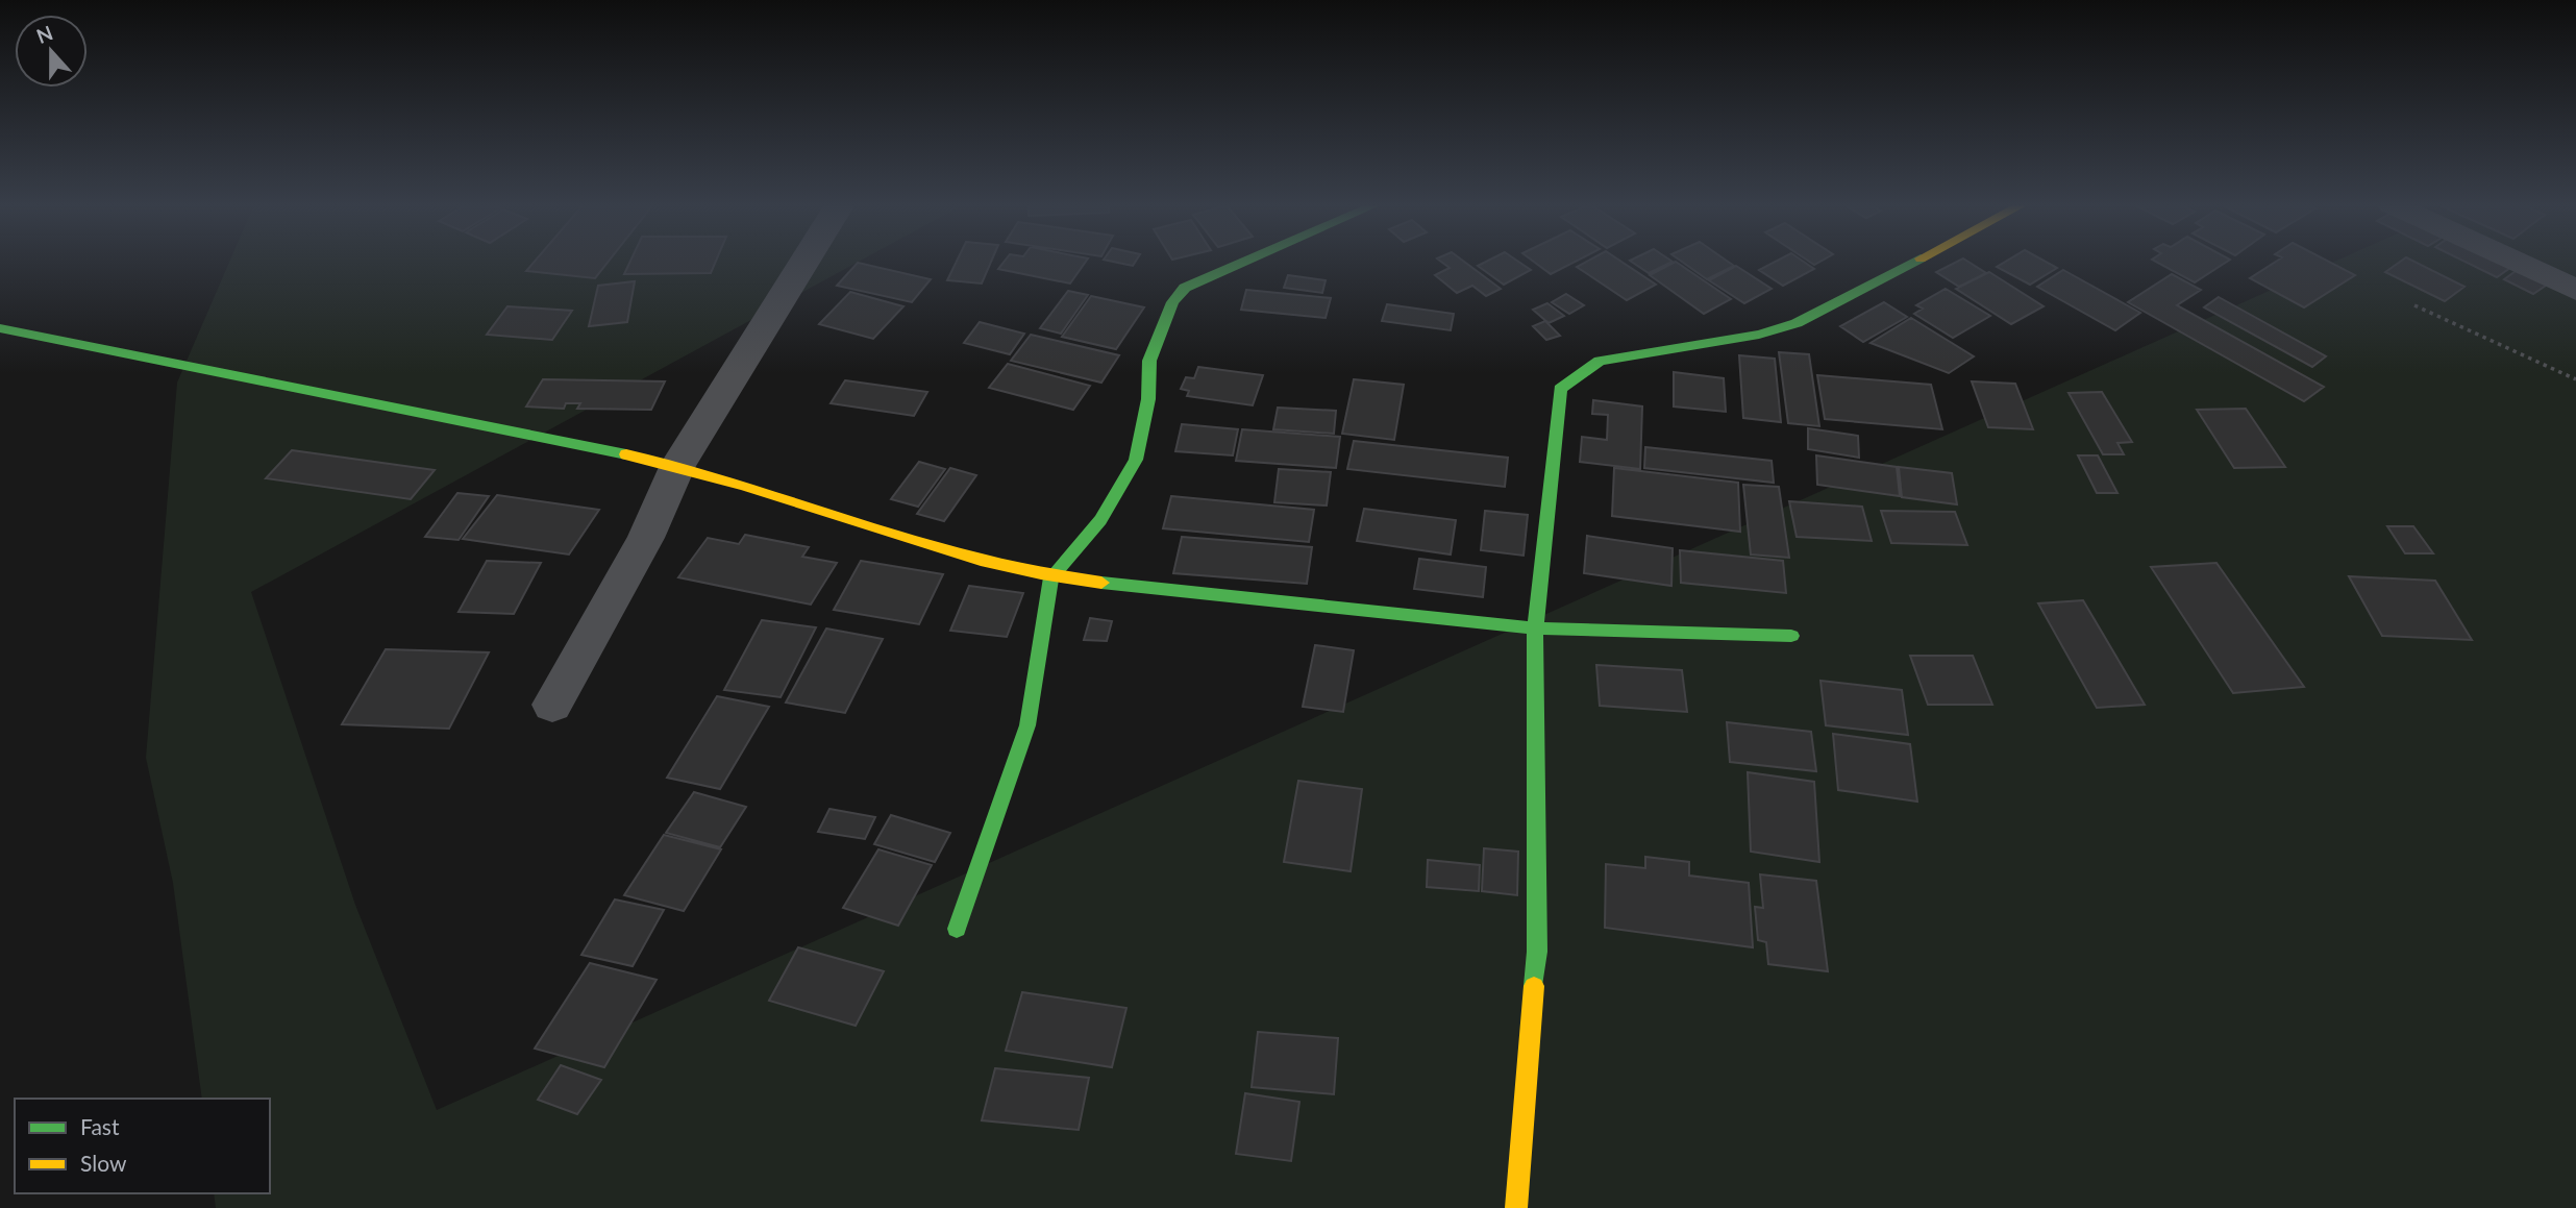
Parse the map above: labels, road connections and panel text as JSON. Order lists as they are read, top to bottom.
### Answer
{
  "legend": ["Fast", "Slow"],
  "north": "top"
}
